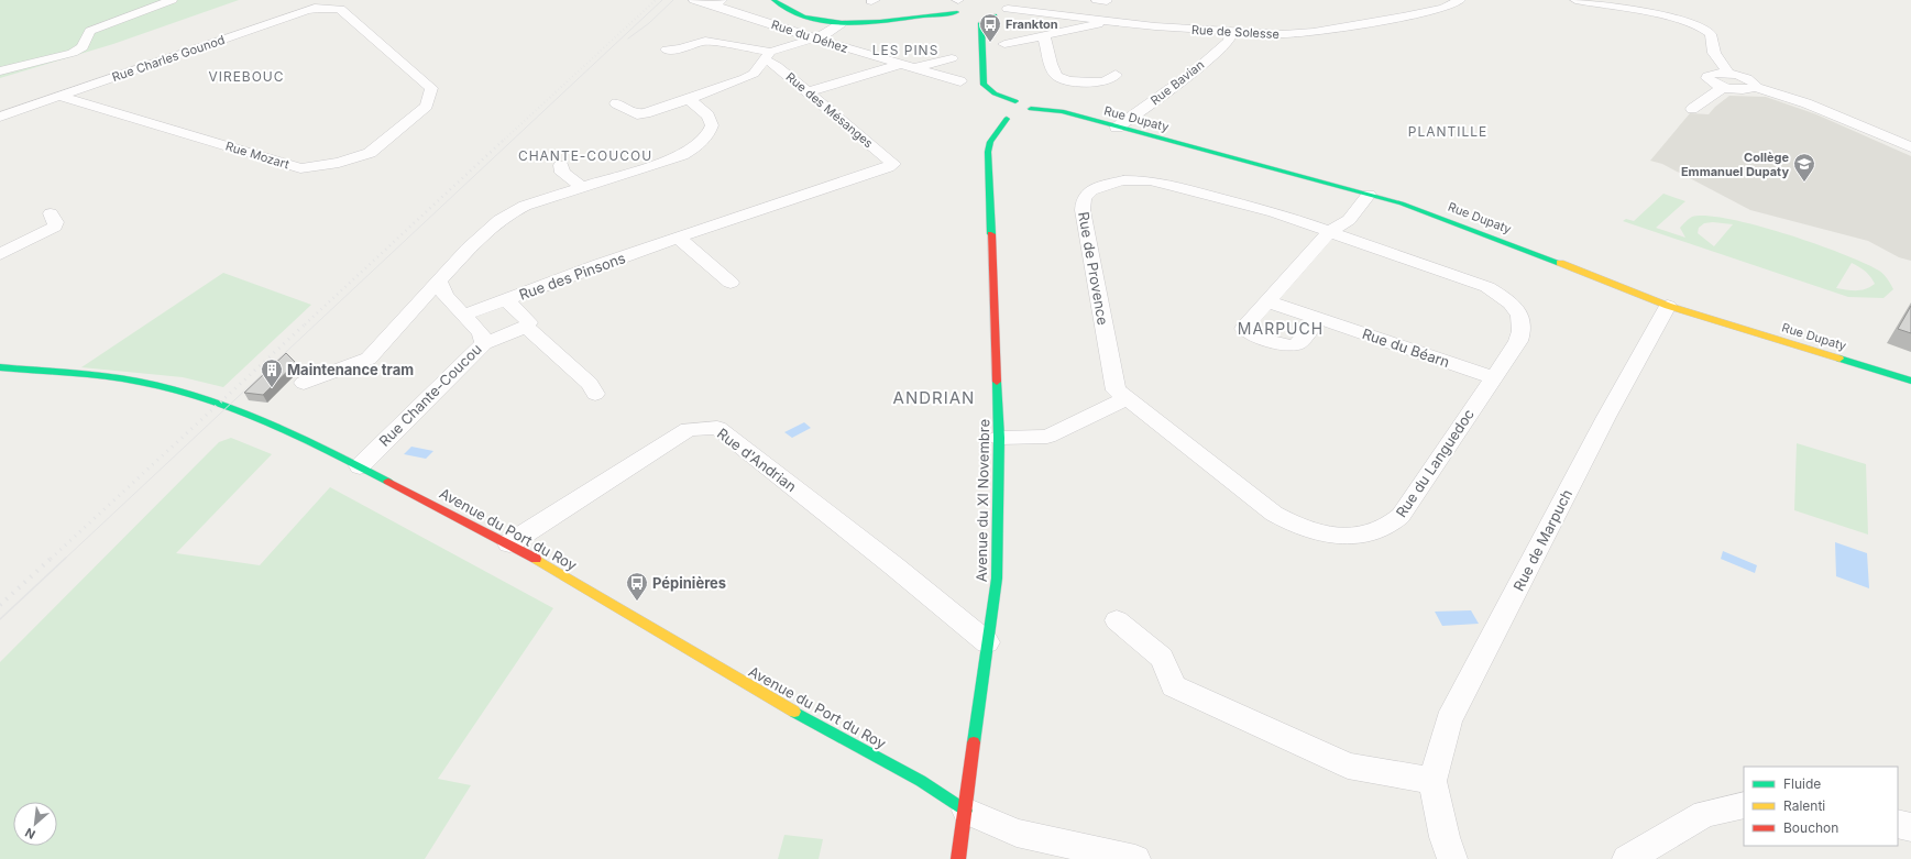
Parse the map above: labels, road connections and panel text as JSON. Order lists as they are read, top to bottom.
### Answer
{
  "streets": {
    "main road": ["Rue Dupaty", "Avenue du XI Novembre", "Avenue du Port du Roy"],
    "street": [
      "Rue de Solesse",
      "Rue du Déhez",
      "Rue Charles Gounod",
      "Rue Bavian",
      "Rue des Mésanges",
      "Rue Mozart",
      "Rue de Provence",
      "Rue des Pinsons",
      "Rue du Béarn",
      "Rue Chante-Coucou",
      "Rue d'Andrian",
      "Rue du Languedoc",
      "Rue de Marpuch"
    ]
  },
  "crossings": [
    ["Rue de Solesse", "Rue Bavian"],
    ["Rue Charles Gounod", "Rue Mozart"],
    ["Rue Bavian", "Rue Dupaty"],
    ["Rue des Mésanges", "Rue des Pinsons"],
    ["Rue Dupaty", "Avenue du XI Novembre"],
    ["Rue Dupaty", "Rue de Marpuch"],
    ["Rue de Provence", "Rue du Languedoc"],
    ["Rue des Pinsons", "Rue Chante-Coucou"],
    ["Rue du Béarn", "Rue du Languedoc"],
    ["Rue Chante-Coucou", "Avenue du Port du Roy"],
    ["Rue d'Andrian", "Avenue du XI Novembre"],
    ["Rue d'Andrian", "Avenue du Port du Roy"],
    ["Avenue du XI Novembre", "Avenue du Port du Roy"]
  ],
  "districts": [
    "LES PINS",
    "VIREBOUC",
    "PLANTILLE",
    "CHANTE-COUCOU",
    "MARPUCH",
    "ANDRIAN"
  ],
  "places": {
    "bus stop": ["Frankton", "Pépinières"],
    "school or university": ["Collège Emmanuel Dupaty"],
    "building": ["Maintenance tram"]
  },
  "legend": ["Fluide", "Ralenti", "Bouchon"],
  "north": "bottom left"
}
